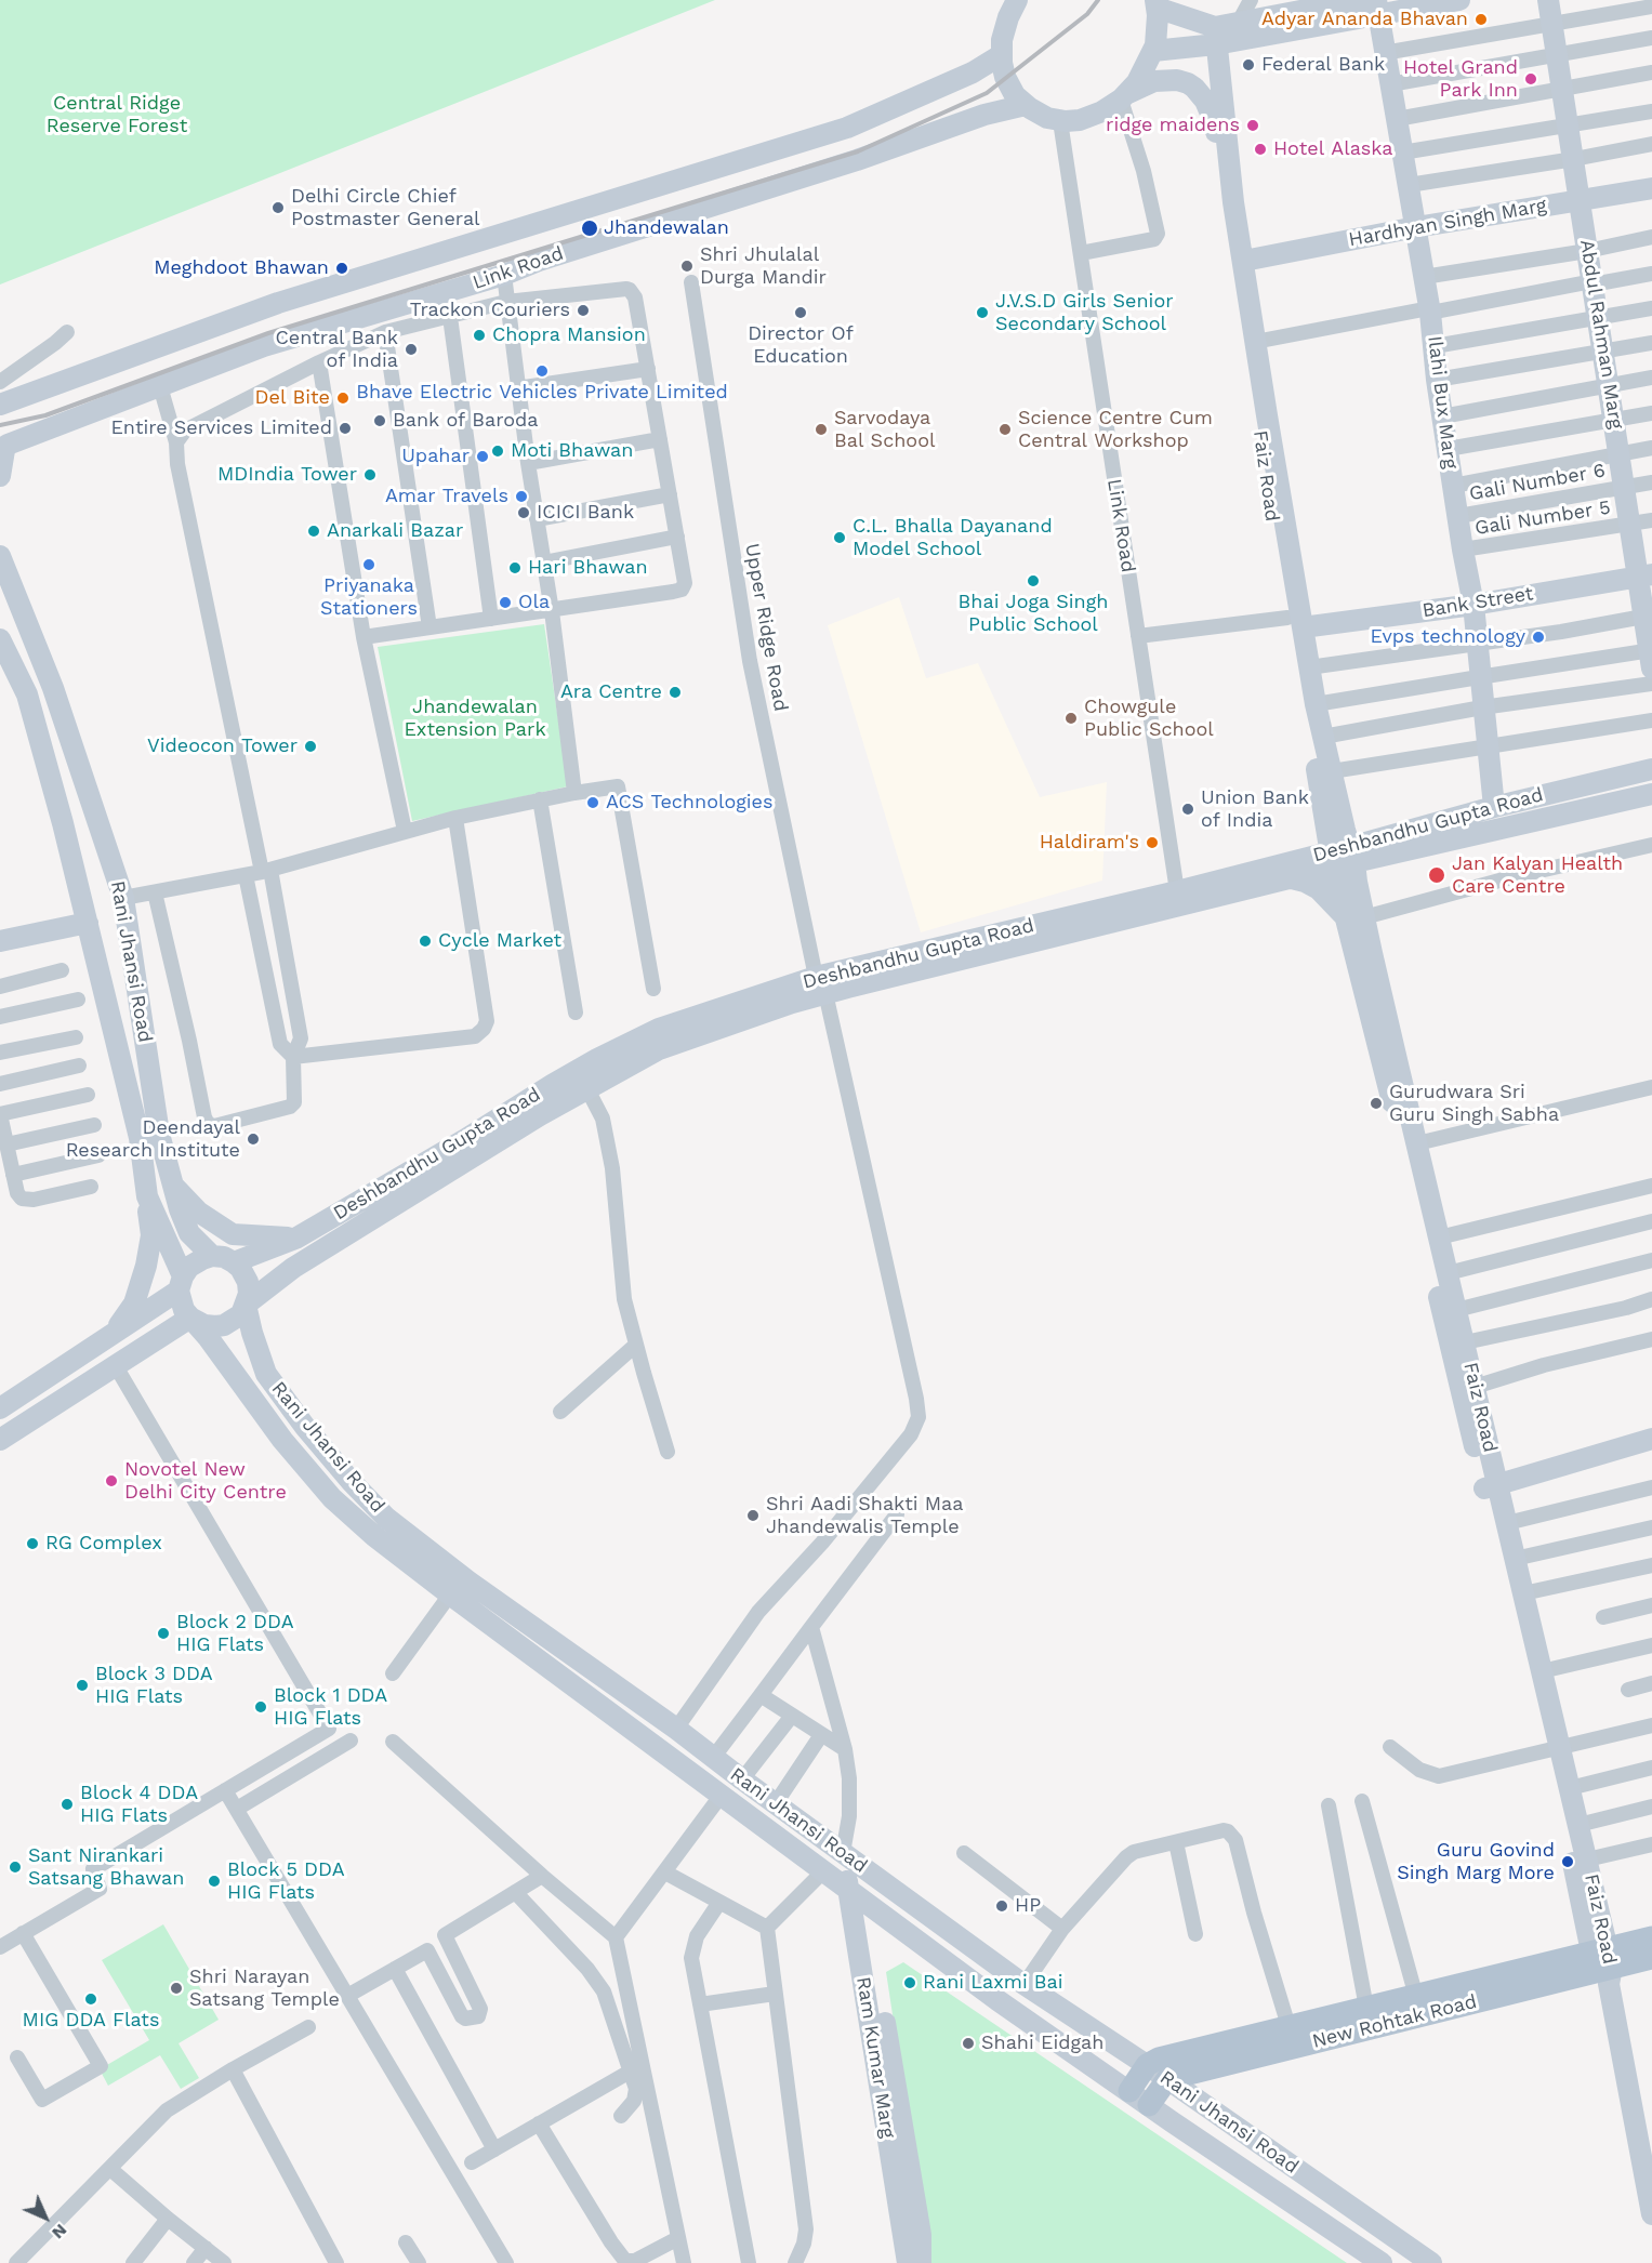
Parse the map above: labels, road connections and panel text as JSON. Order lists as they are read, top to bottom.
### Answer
{
  "streets": {
    "main road": ["New Rohtak Road"],
    "street": [
      "Hardhyan Singh Marg",
      "Link Road",
      "Abdul Rahman Marg",
      "Ilahi Bux Marg",
      "Faiz Road",
      "Gali Number 6",
      "Gali Number 5",
      "Bank Street",
      "Upper Ridge Road",
      "Deshbandhu Gupta Road",
      "Rani Jhansi Road",
      "Ram Kumar Marg"
    ]
  },
  "crossings": [
    ["Hardhyan Singh Marg", "Abdul Rahman Marg"],
    ["Hardhyan Singh Marg", "Ilahi Bux Marg"],
    ["Link Road", "Deshbandhu Gupta Road"],
    ["Abdul Rahman Marg", "Gali Number 6"],
    ["Abdul Rahman Marg", "Gali Number 5"],
    ["Abdul Rahman Marg", "Bank Street"],
    ["Ilahi Bux Marg", "Gali Number 6"],
    ["Ilahi Bux Marg", "Gali Number 5"],
    ["Ilahi Bux Marg", "Bank Street"],
    ["Ilahi Bux Marg", "Deshbandhu Gupta Road"],
    ["Faiz Road", "Bank Street"],
    ["Faiz Road", "Deshbandhu Gupta Road"],
    ["Faiz Road", "New Rohtak Road"],
    ["Upper Ridge Road", "Deshbandhu Gupta Road"],
    ["Upper Ridge Road", "Rani Jhansi Road"],
    ["Deshbandhu Gupta Road", "Rani Jhansi Road"],
    ["Rani Jhansi Road", "New Rohtak Road"],
    ["Rani Jhansi Road", "Ram Kumar Marg"]
  ],
  "parks": ["Central Ridge Reserve Forest", "Jhandewalan Extension Park"],
  "places": [
    "Adyar Ananda Bhavan",
    "Federal Bank",
    "Hotel Grand Park Inn",
    "ridge maidens",
    "Hotel Alaska",
    "Delhi Circle Chief Postmaster General",
    "Jhandewalan",
    "Shri Jhulalal Durga Mandir",
    "Meghdoot Bhawan",
    "Trackon Couriers",
    "Director Of Education",
    "J.V.S.D Girls Senior Secondary School",
    "Chopra Mansion",
    "Central Bank of India",
    "Bhave Electric Vehicles Private Limited",
    "Del Bite",
    "Bank of Baroda",
    "Entire Services Limited",
    "Sarvodaya Bal School",
    "Science Centre Cum Central Workshop",
    "Moti Bhawan",
    "Upahar",
    "MDIndia Tower",
    "Amar Travels",
    "ICICI Bank",
    "Anarkali Bazar",
    "C.L. Bhalla Dayanand Model School",
    "Priyanaka Stationers",
    "Hari Bhawan",
    "Bhai Joga Singh Public School",
    "Ola",
    "Evps technology",
    "Ara Centre",
    "Chowgule Public School",
    "Videocon Tower",
    "ACS Technologies",
    "Union Bank of India",
    "Haldiram's",
    "Jan Kalyan Health Care Centre",
    "Cycle Market",
    "Gurudwara Sri Guru Singh Sabha",
    "Deendayal Research Institute",
    "Novotel New Delhi City Centre",
    "Shri Aadi Shakti Maa Jhandewalis Temple",
    "RG Complex",
    "Block 2 DDA HIG Flats",
    "Block 3 DDA HIG Flats",
    "Block 1 DDA HIG Flats",
    "Block 4 DDA HIG Flats",
    "Guru Govind Singh Marg More",
    "Sant Nirankari Satsang Bhawan",
    "Block 5 DDA HIG Flats",
    "HP",
    "Rani Laxmi Bai",
    "Shri Narayan Satsang Temple",
    "MIG DDA Flats",
    "Shahi Eidgah"
  ],
  "north": "bottom right"
}
